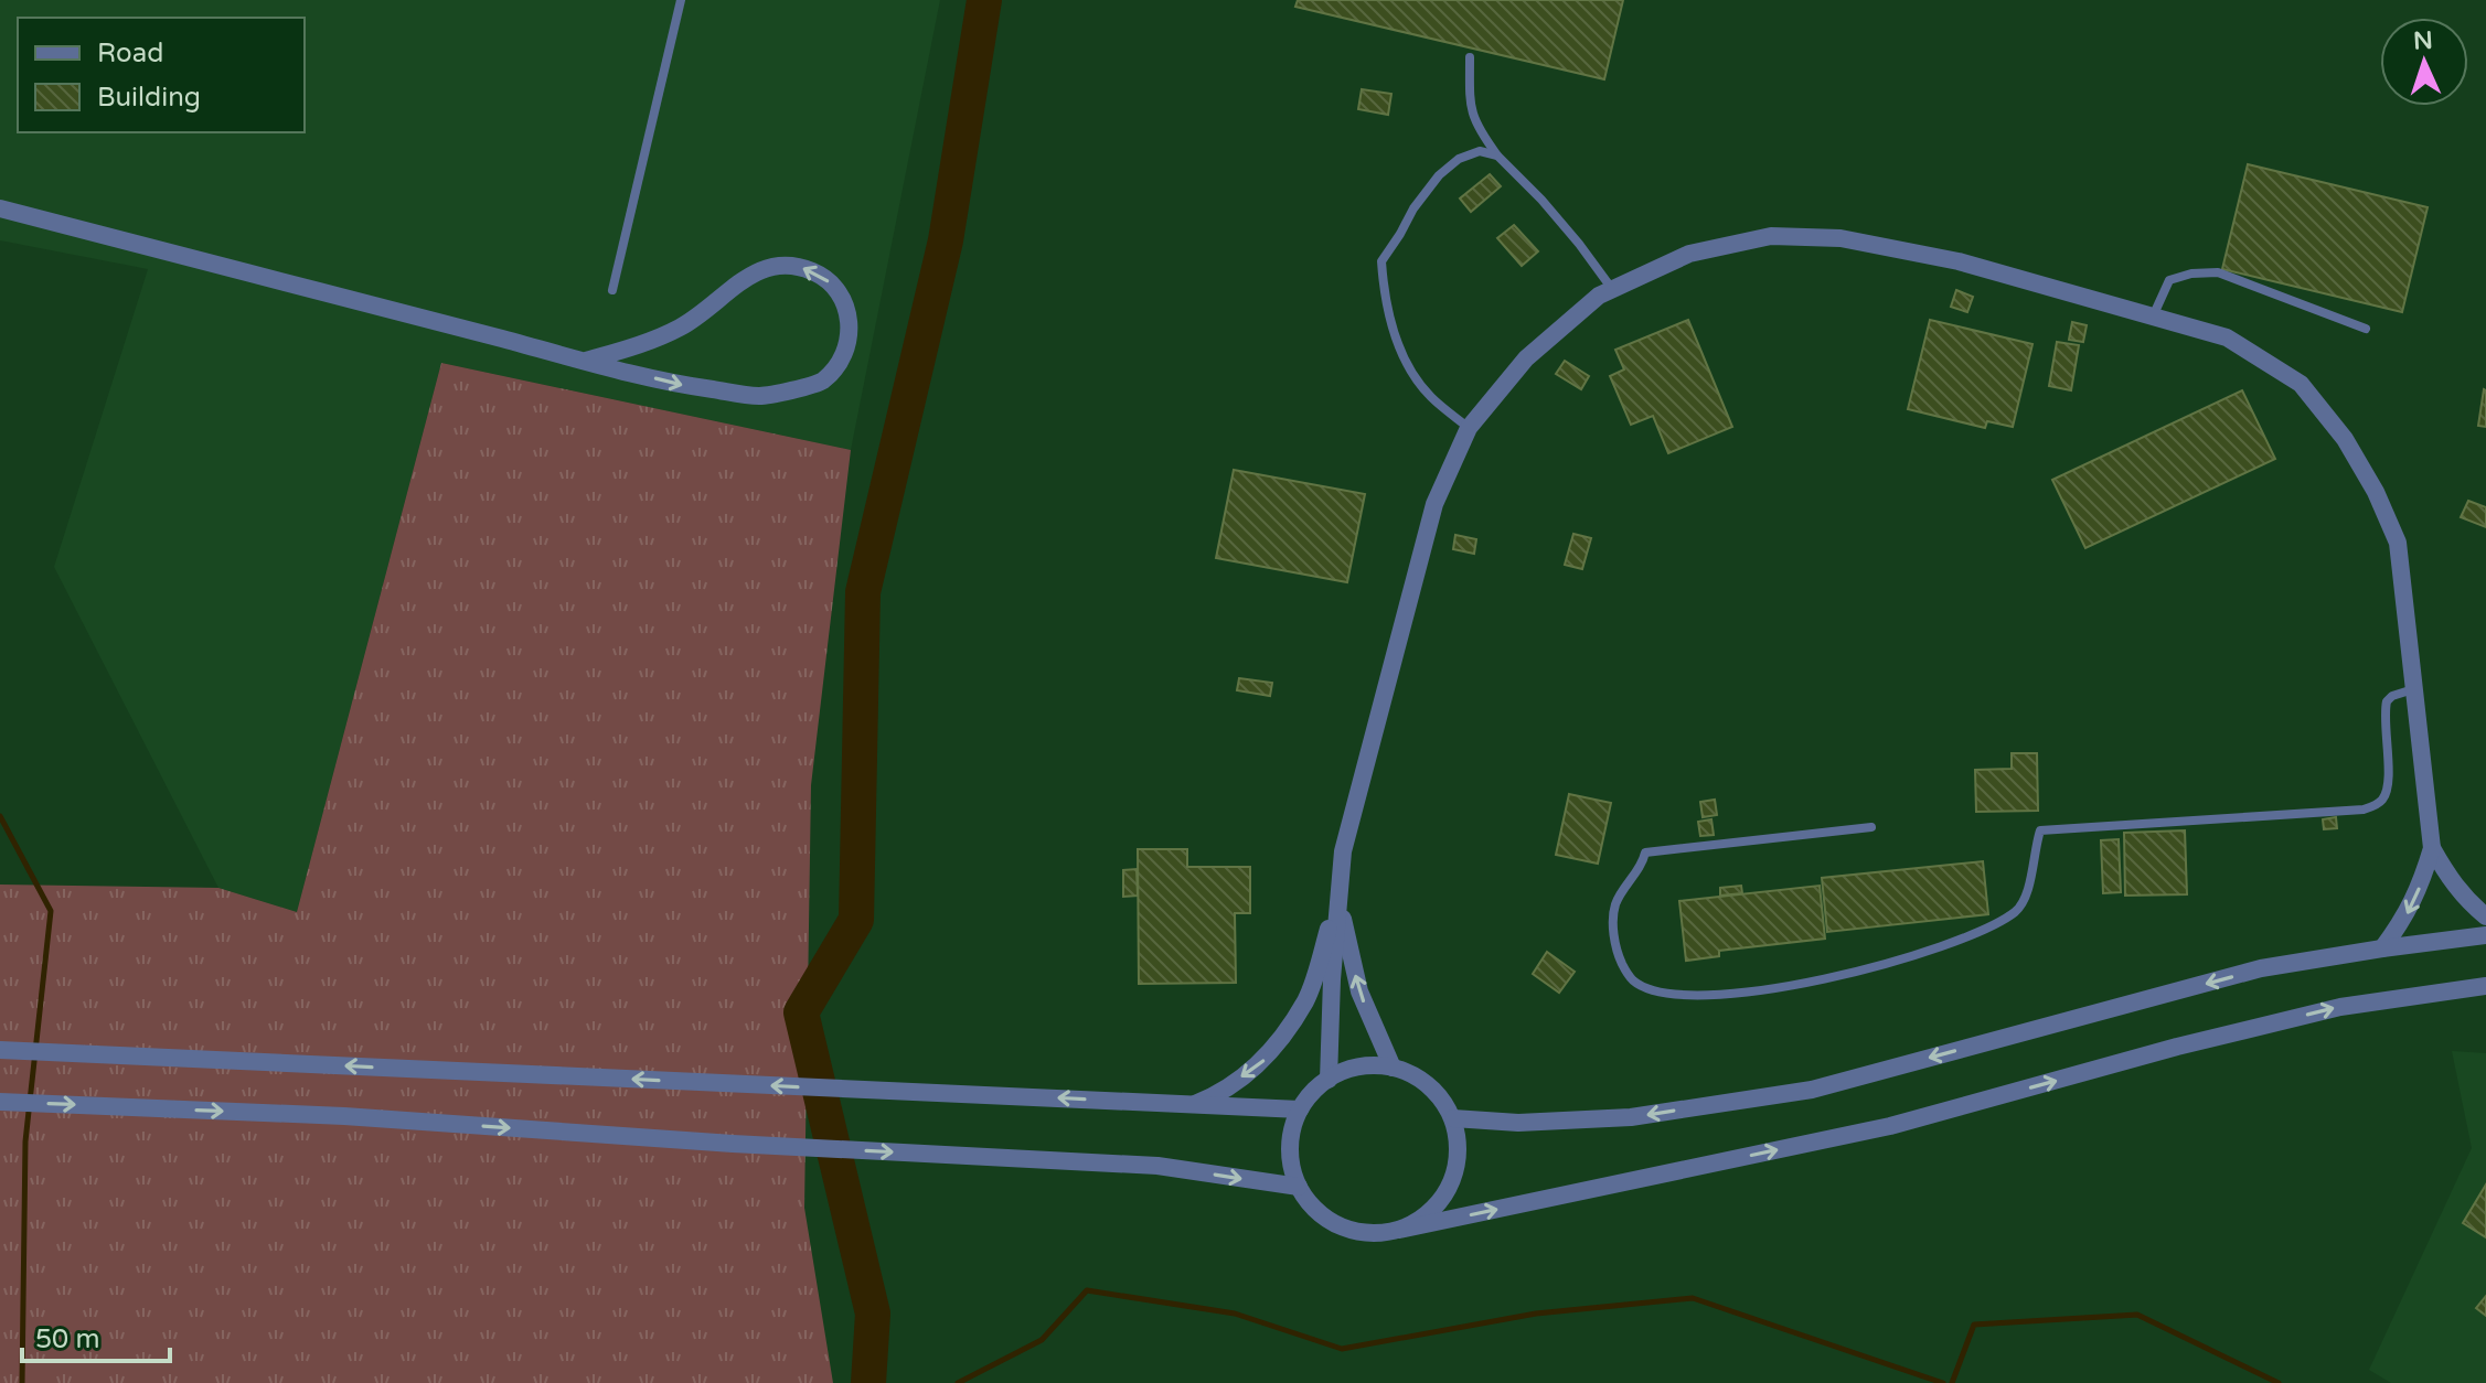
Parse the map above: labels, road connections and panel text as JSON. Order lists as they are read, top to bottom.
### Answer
{
  "legend": ["Road", "Building"],
  "scale_bar": "50 m",
  "north": "top"
}
